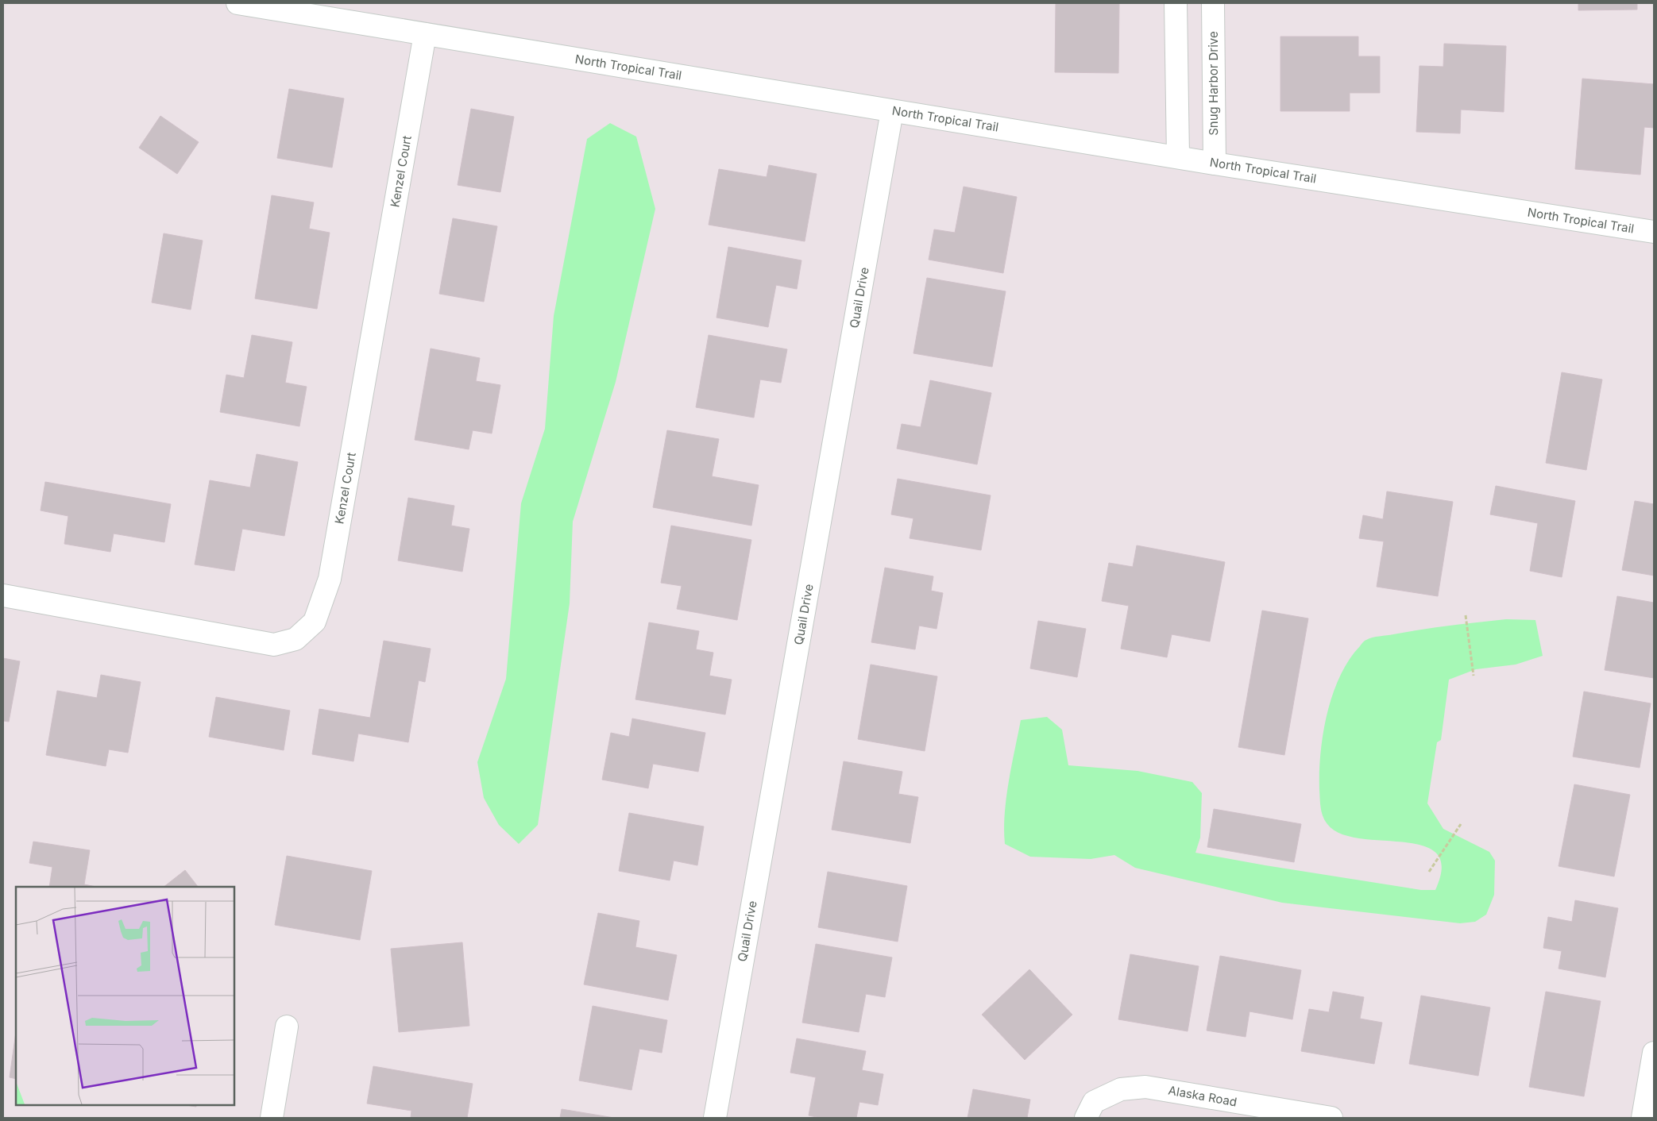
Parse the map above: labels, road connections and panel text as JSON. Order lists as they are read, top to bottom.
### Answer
{
  "streets": {
    "street": [
      "North Tropical Trail",
      "Snug Harbor Drive",
      "Kenzel Court",
      "Quail Drive",
      "Alaska Road"
    ]
  },
  "crossings": [
    ["North Tropical Trail", "Snug Harbor Drive"],
    ["North Tropical Trail", "Kenzel Court"],
    ["North Tropical Trail", "Quail Drive"]
  ]
}
